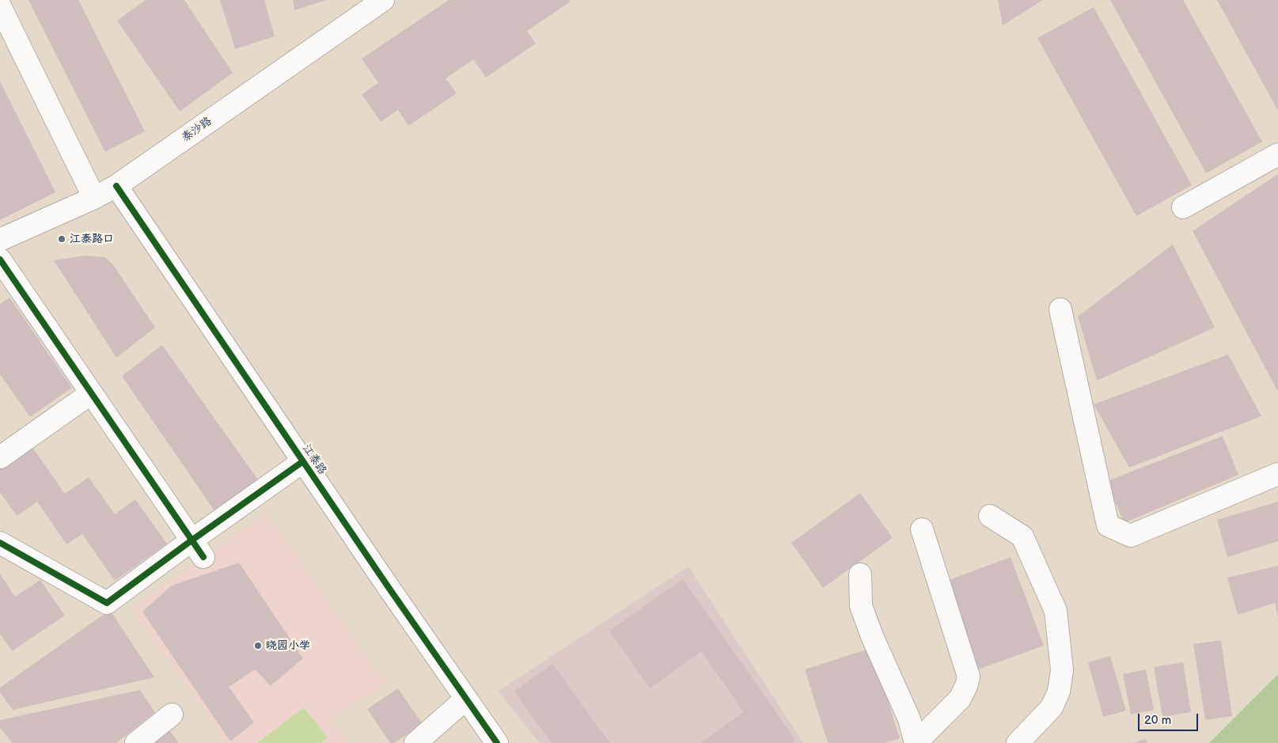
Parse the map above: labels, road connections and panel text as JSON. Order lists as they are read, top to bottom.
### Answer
{
  "streets": {
    "street": ["泰沙路", "江泰路"]
  },
  "crossings": [
    ["泰沙路", "江泰路"]
  ],
  "places": ["江泰路口", "晓园小学"],
  "scale_bar": "20 m"
}
